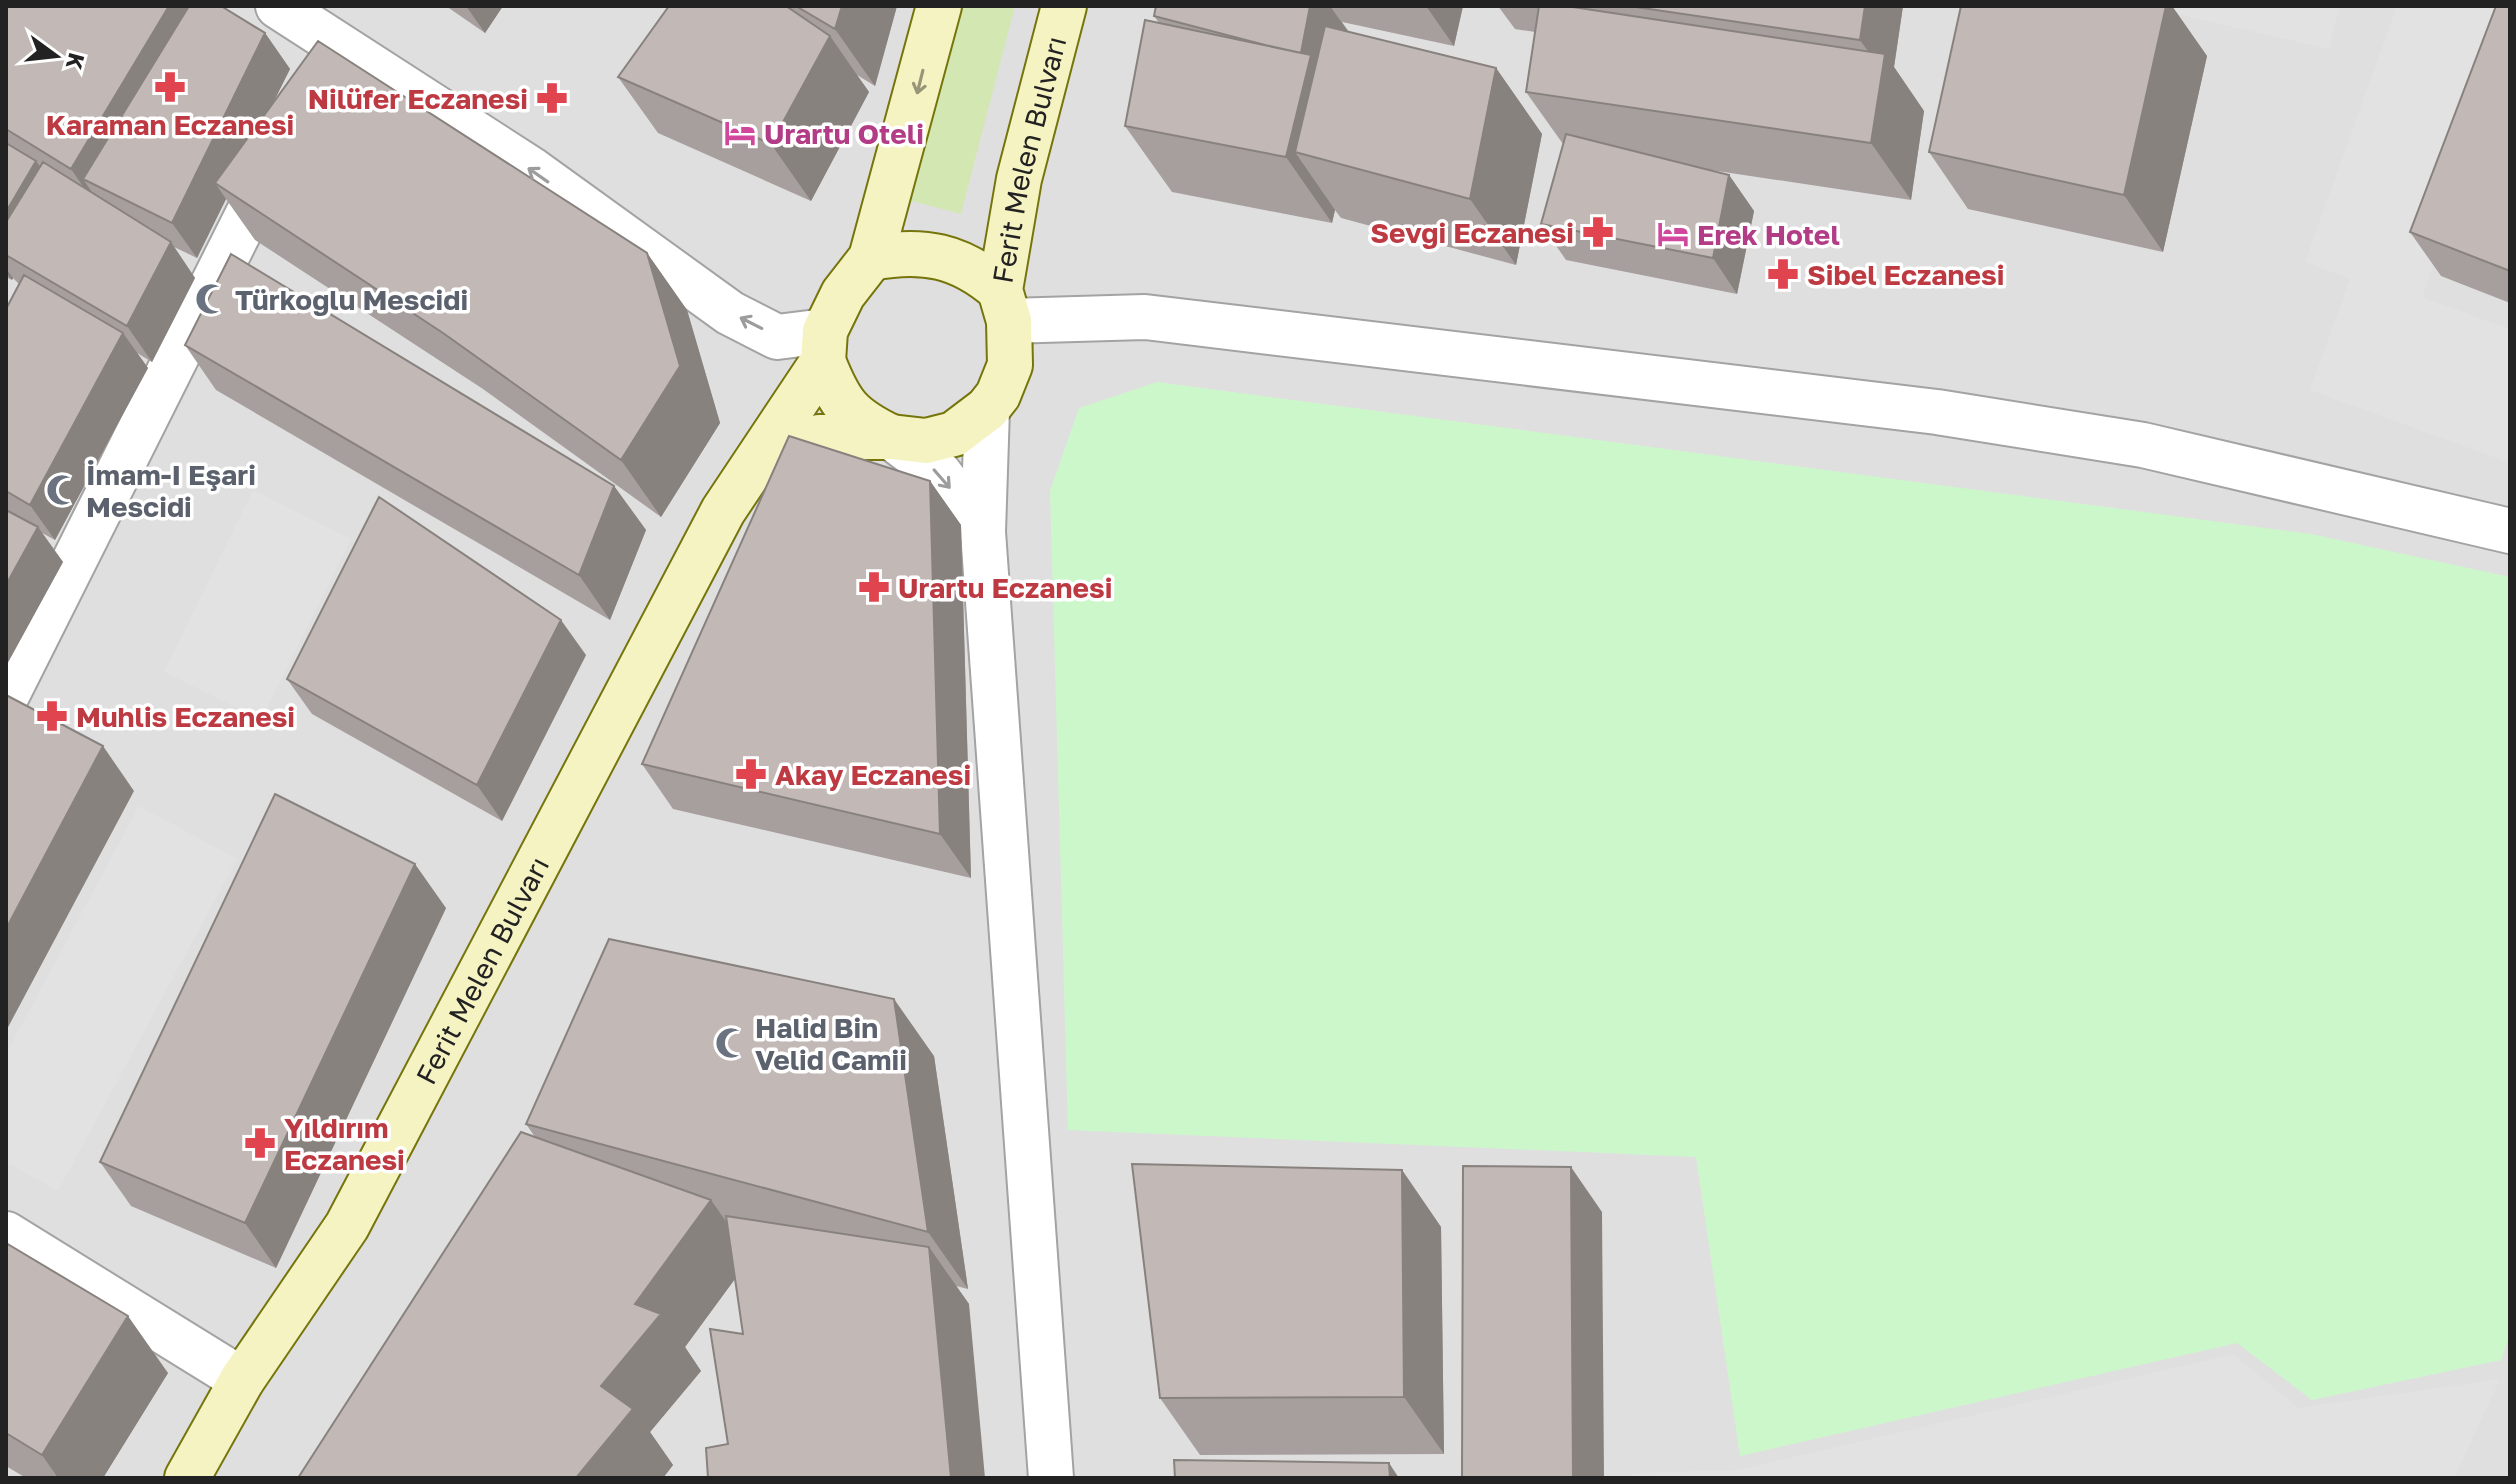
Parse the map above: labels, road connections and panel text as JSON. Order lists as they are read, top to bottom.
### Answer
{
  "streets": {
    "main road": ["Ferit Melen Bulvarı"]
  },
  "places": {
    "pharmacy": [
      "Karaman Eczanesi",
      "Nilüfer Eczanesi",
      "Sevgi Eczanesi",
      "Sibel Eczanesi",
      "Urartu Eczanesi",
      "Muhlis Eczanesi",
      "Akay Eczanesi",
      "Yıldırım Eczanesi"
    ],
    "hotel": ["Urartu Oteli", "Erek Hotel"],
    "mosque": ["Türkoğlu Mescidi", "İmam-I Eşari Mescidi", "Halid Bin Velid Camii"]
  },
  "north": "right"
}
